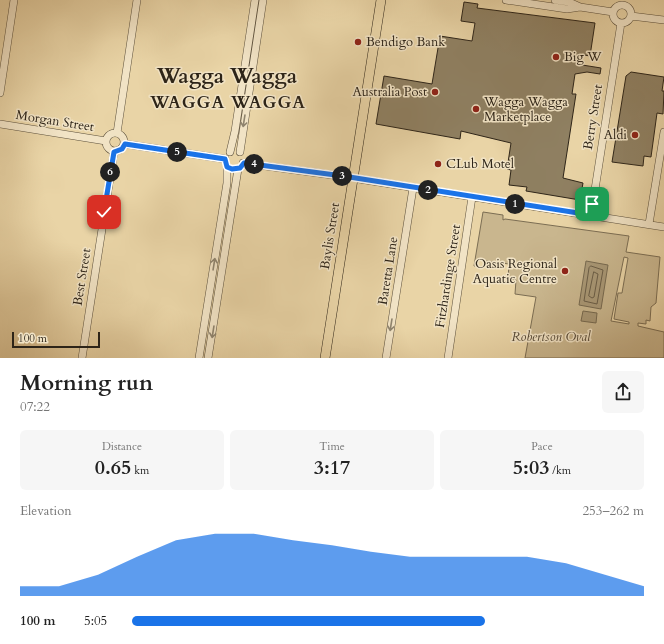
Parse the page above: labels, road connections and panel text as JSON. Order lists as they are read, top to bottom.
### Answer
{
  "streets": {
    "main road": ["Baylis Street"],
    "street": [
      "Berry Street",
      "Morgan Street",
      "Baretta Lane",
      "Fitzhardinge Street",
      "Best Street"
    ]
  },
  "crossings": [
    ["Morgan Street", "Best Street"]
  ],
  "one_way": ["Baretta Lane"],
  "districts": ["Wagga Wagga", "WAGGA WAGGA"],
  "parks": ["Robertson Oval"],
  "places": [
    "Bendigo Bank",
    "Big W",
    "Australia Post",
    "Wagga Wagga Marketplace",
    "Aldi",
    "CLub Motel",
    "Oasis Regional Aquatic Centre"
  ],
  "scale_bar": "100 m",
  "page": {
    "pins": [
      "5",
      "4",
      "6",
      "3",
      "2",
      "1"
    ],
    "scale": "100 m",
    "heading": ["Morning run", "07:22"],
    "stats": [
      ["Distance", "0.65 km"],
      ["Time", "3:17"],
      ["Pace", "5:03 /km"]
    ],
    "chart": ["Elevation", "253–262 m"],
    "list": [
      {
        "name": "100 m",
        "note": "5:05"
      }
    ]
  }
}
